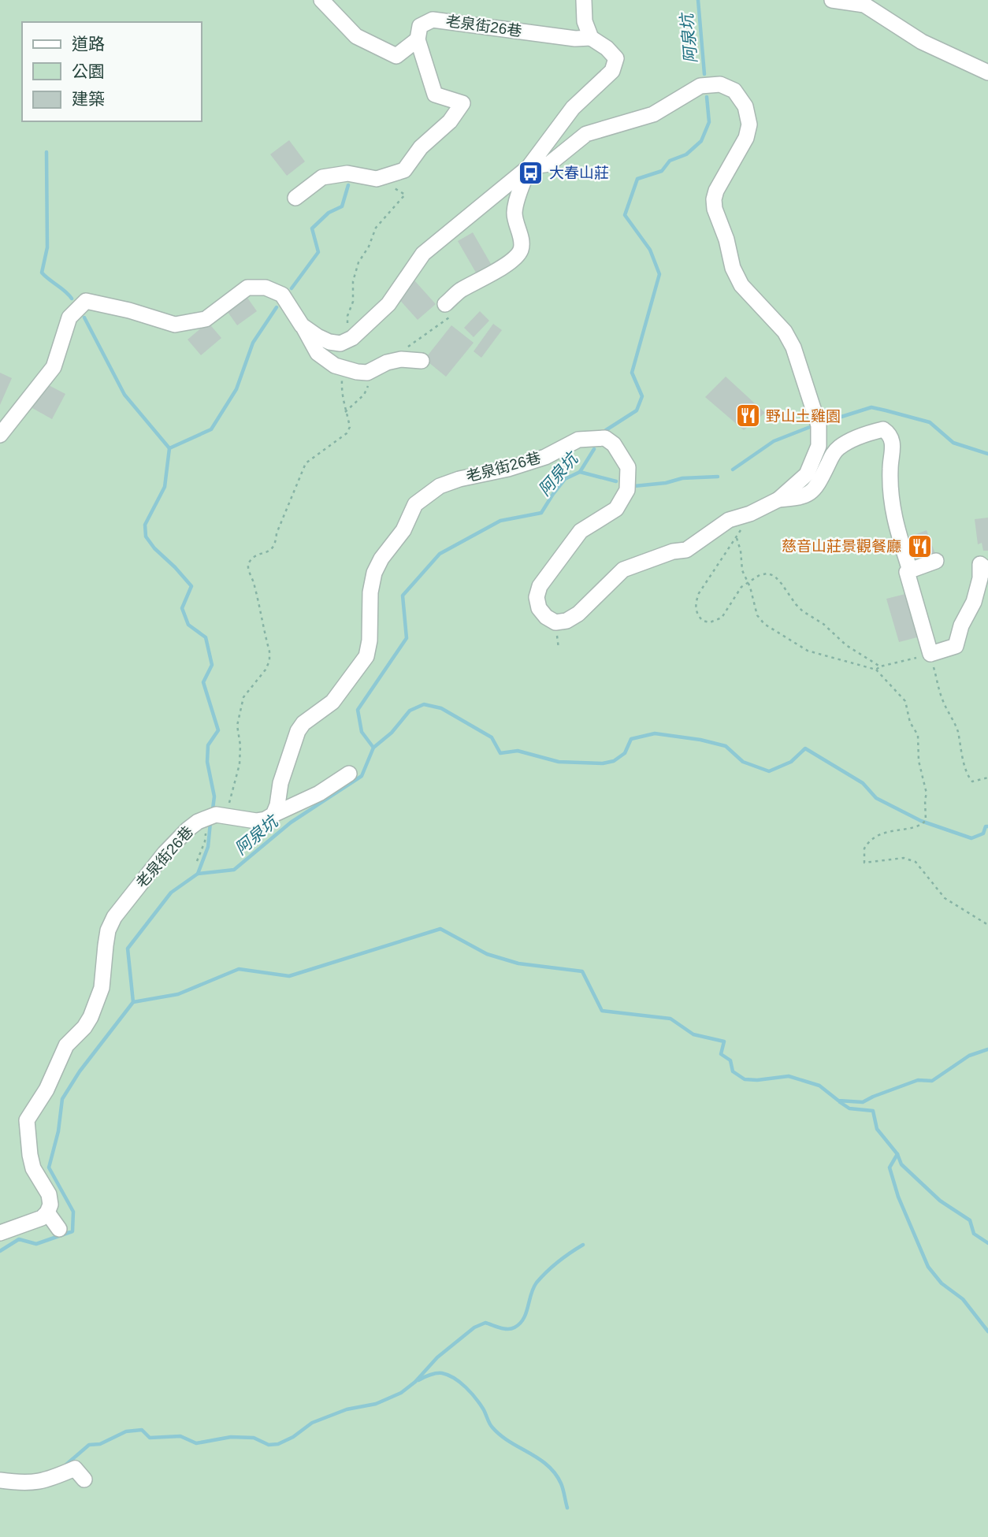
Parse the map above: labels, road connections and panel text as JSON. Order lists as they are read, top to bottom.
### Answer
{
  "streets": {
    "street": ["老泉街26巷"]
  },
  "water": ["阿泉坑"],
  "places": {
    "bus stop": ["大春山莊"],
    "restaurant": ["野山土雞園", "慈音山莊景觀餐廳"]
  },
  "legend": ["道路", "公園", "建築"]
}
